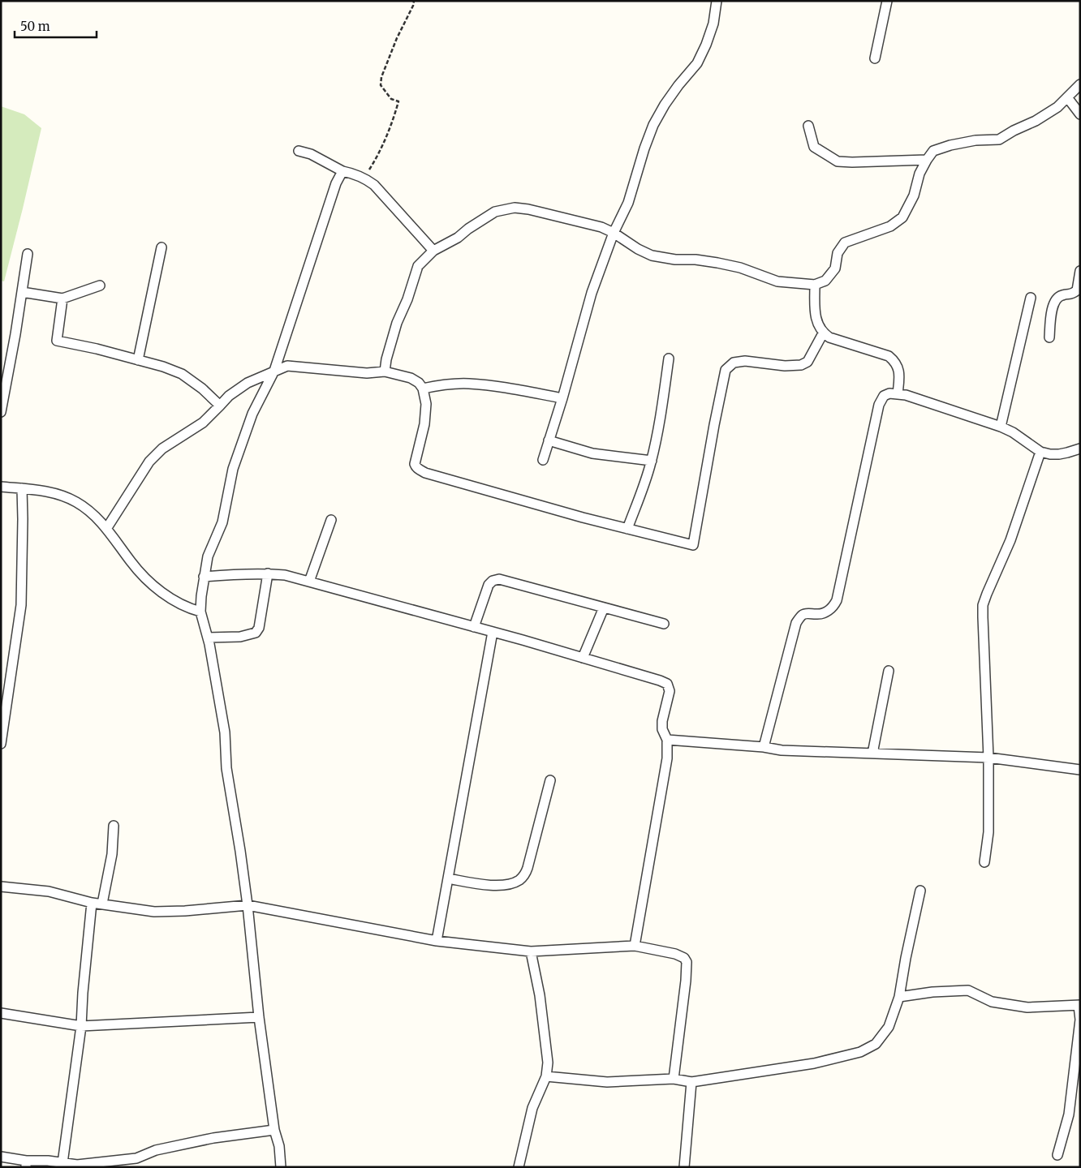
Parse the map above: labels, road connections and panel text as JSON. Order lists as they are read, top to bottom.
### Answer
{
  "scale_bar": "50 m"
}
